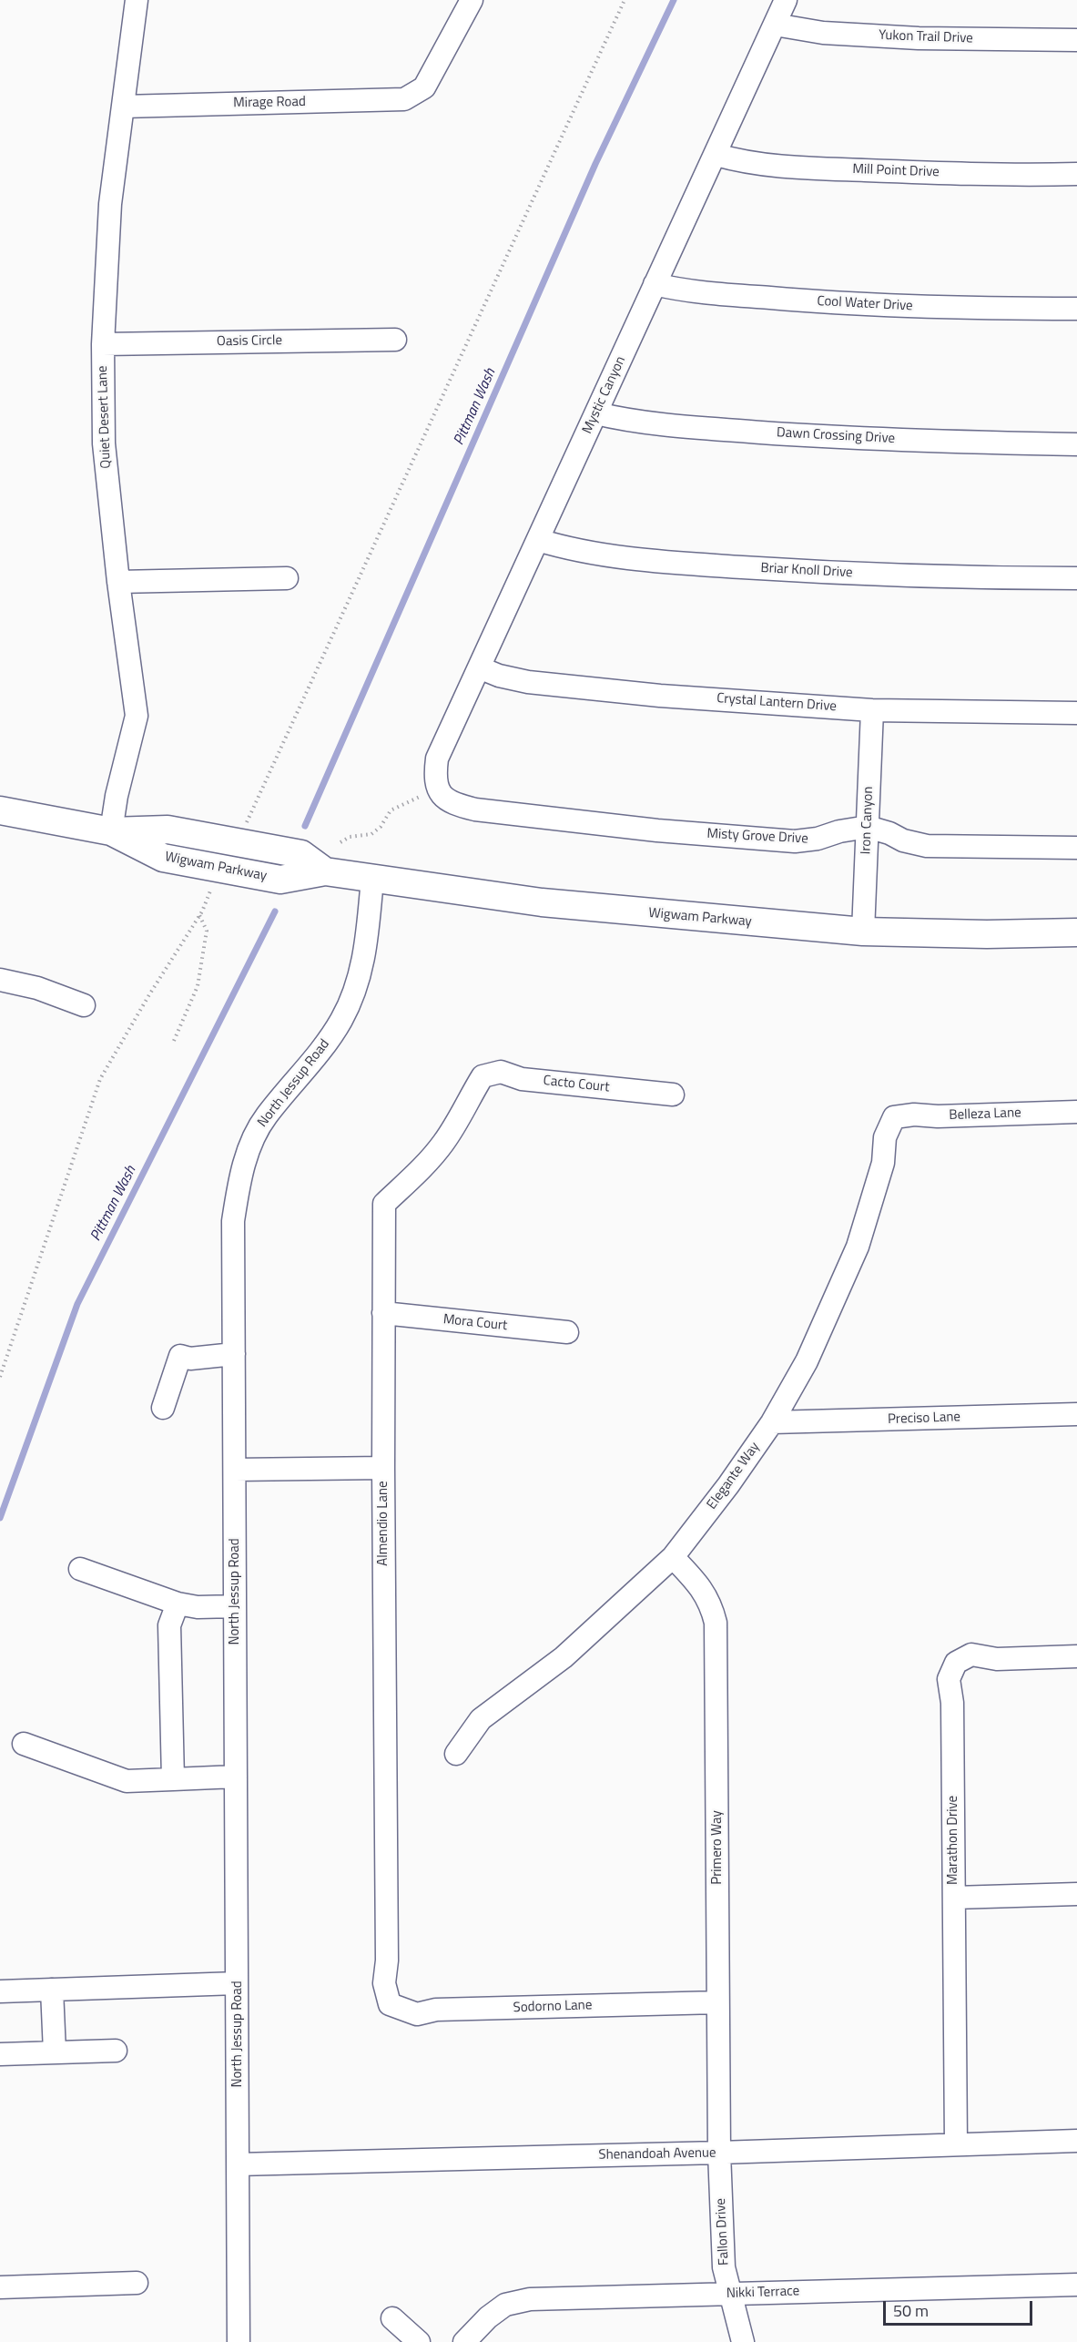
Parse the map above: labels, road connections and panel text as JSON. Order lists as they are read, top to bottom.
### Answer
{
  "streets": {
    "main road": ["Wigwam Parkway"],
    "street": [
      "Yukon Trail Drive",
      "Mirage Road",
      "Mill Point Drive",
      "Cool Water Drive",
      "Oasis Circle",
      "Mystic Canyon",
      "Quiet Desert Lane",
      "Dawn Crossing Drive",
      "Briar Knoll Drive",
      "Crystal Lantern Drive",
      "Iron Canyon",
      "Misty Grove Drive",
      "North Jessup Road",
      "Cacto Court",
      "Belleza Lane",
      "Mora Court",
      "Preciso Lane",
      "Elegante Way",
      "Almendio Lane",
      "Marathon Drive",
      "Primero Way",
      "Sodorno Lane",
      "Shenandoah Avenue",
      "Fallon Drive",
      "Nikki Terrace"
    ]
  },
  "crossings": [
    ["Yukon Trail Drive", "Mystic Canyon"],
    ["Mirage Road", "Quiet Desert Lane"],
    ["Mill Point Drive", "Mystic Canyon"],
    ["Cool Water Drive", "Mystic Canyon"],
    ["Oasis Circle", "Quiet Desert Lane"],
    ["Mystic Canyon", "Dawn Crossing Drive"],
    ["Mystic Canyon", "Briar Knoll Drive"],
    ["Mystic Canyon", "Crystal Lantern Drive"],
    ["Mystic Canyon", "Misty Grove Drive"],
    ["Quiet Desert Lane", "Wigwam Parkway"],
    ["Crystal Lantern Drive", "Iron Canyon"],
    ["Iron Canyon", "Misty Grove Drive"],
    ["Iron Canyon", "Wigwam Parkway"],
    ["Wigwam Parkway", "North Jessup Road"],
    ["North Jessup Road", "Shenandoah Avenue"],
    ["Cacto Court", "Almendio Lane"],
    ["Belleza Lane", "Elegante Way"],
    ["Mora Court", "Almendio Lane"],
    ["Preciso Lane", "Elegante Way"],
    ["Elegante Way", "Primero Way"],
    ["Almendio Lane", "Sodorno Lane"],
    ["Marathon Drive", "Shenandoah Avenue"],
    ["Primero Way", "Sodorno Lane"],
    ["Primero Way", "Shenandoah Avenue"],
    ["Primero Way", "Fallon Drive"],
    ["Shenandoah Avenue", "Fallon Drive"],
    ["Fallon Drive", "Nikki Terrace"]
  ],
  "water": ["Pittman Wash"],
  "scale_bar": "50 m"
}
